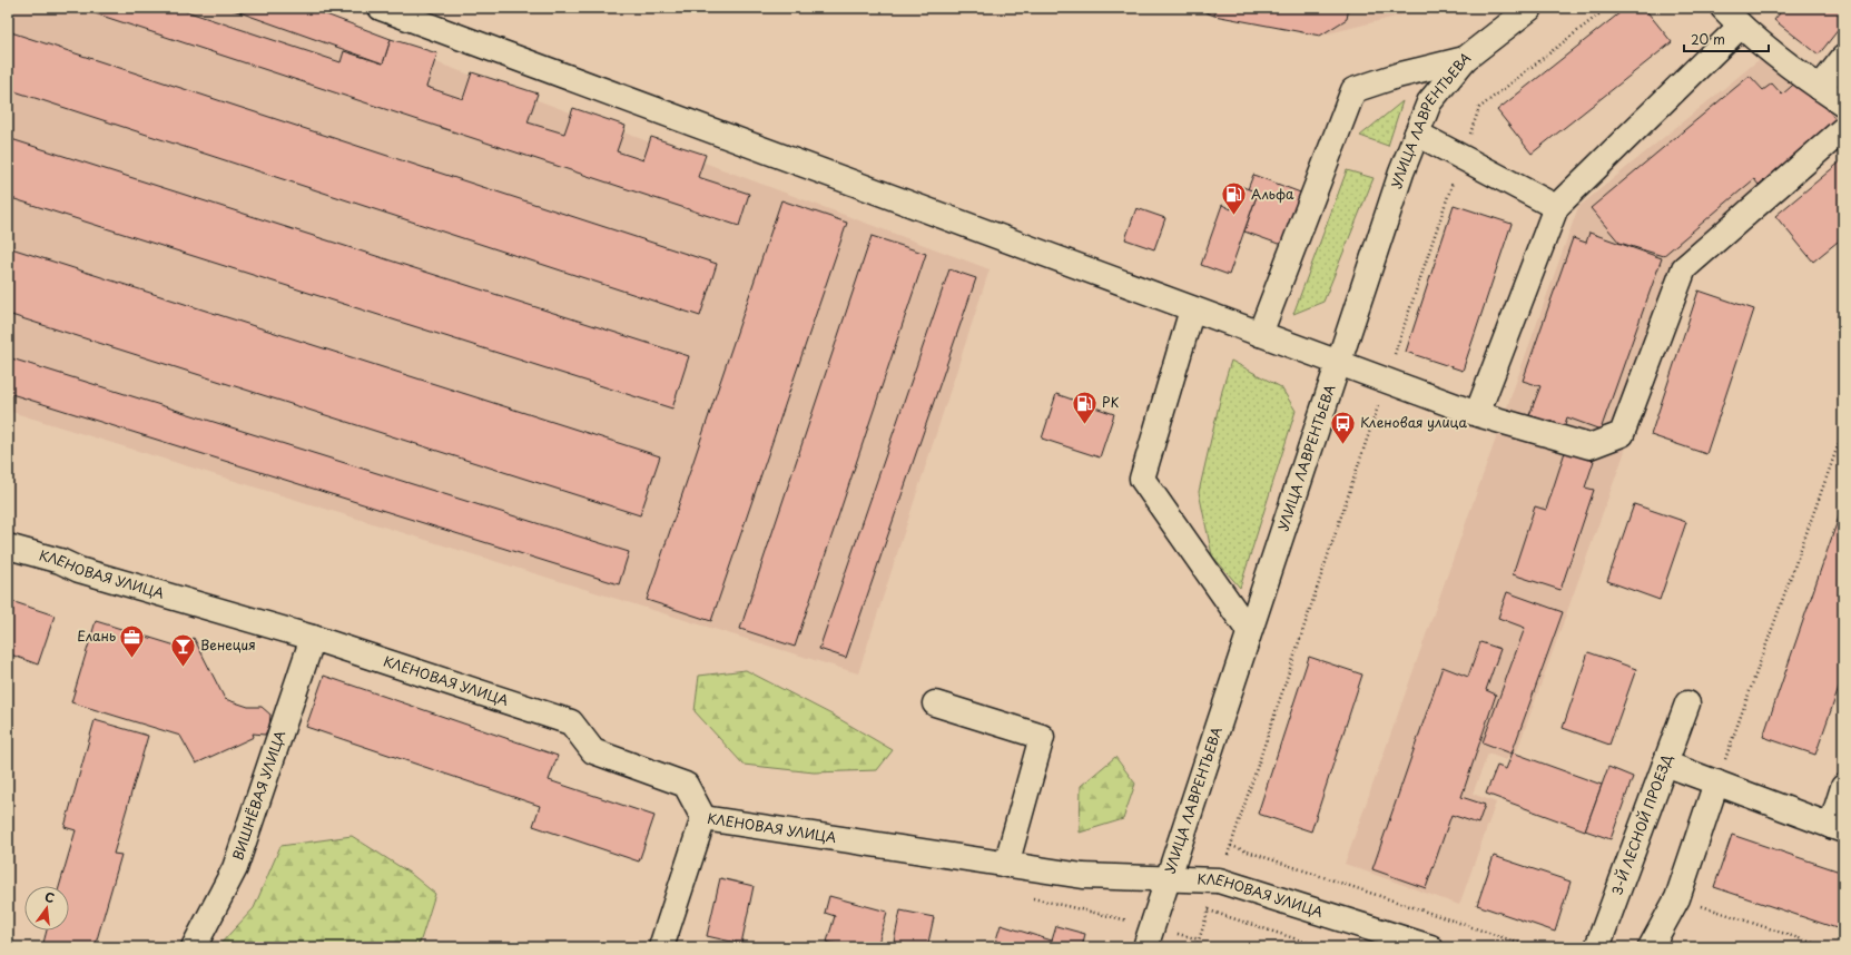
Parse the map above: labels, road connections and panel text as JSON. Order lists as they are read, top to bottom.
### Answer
{
  "streets": {
    "street": [
      "УЛИЦА ЛАВРЕНТЬЕВА",
      "КЛЕНОВАЯ УЛИЦА",
      "ВИШНЁВАЯ УЛИЦА",
      "3-Й ЛЕСНОЙ ПРОЕЗД"
    ]
  },
  "crossings": [
    ["УЛИЦА ЛАВРЕНТЬЕВА", "КЛЕНОВАЯ УЛИЦА"],
    ["КЛЕНОВАЯ УЛИЦА", "ВИШНЁВАЯ УЛИЦА"]
  ],
  "places": {
    "fuel station": ["Альфа", "РК"],
    "bus stop": ["Кленовая улица"],
    "office": ["Елань"],
    "bar": ["Венеция"]
  },
  "scale_bar": "20 m",
  "north": "top"
}
